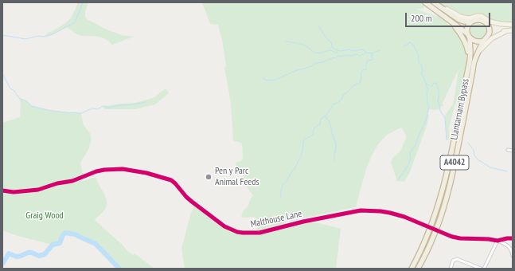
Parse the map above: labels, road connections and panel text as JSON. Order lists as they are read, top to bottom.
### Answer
{
  "streets": {
    "highway": ["Llantarnam Bypass", "A4042"],
    "street": ["Malthouse Lane"]
  },
  "crossings": [
    ["Llantarnam Bypass", "A4042"]
  ],
  "parks": ["Graig Wood"],
  "places": ["Pen y Parc Animal Feeds"],
  "scale_bar": "200 m"
}
